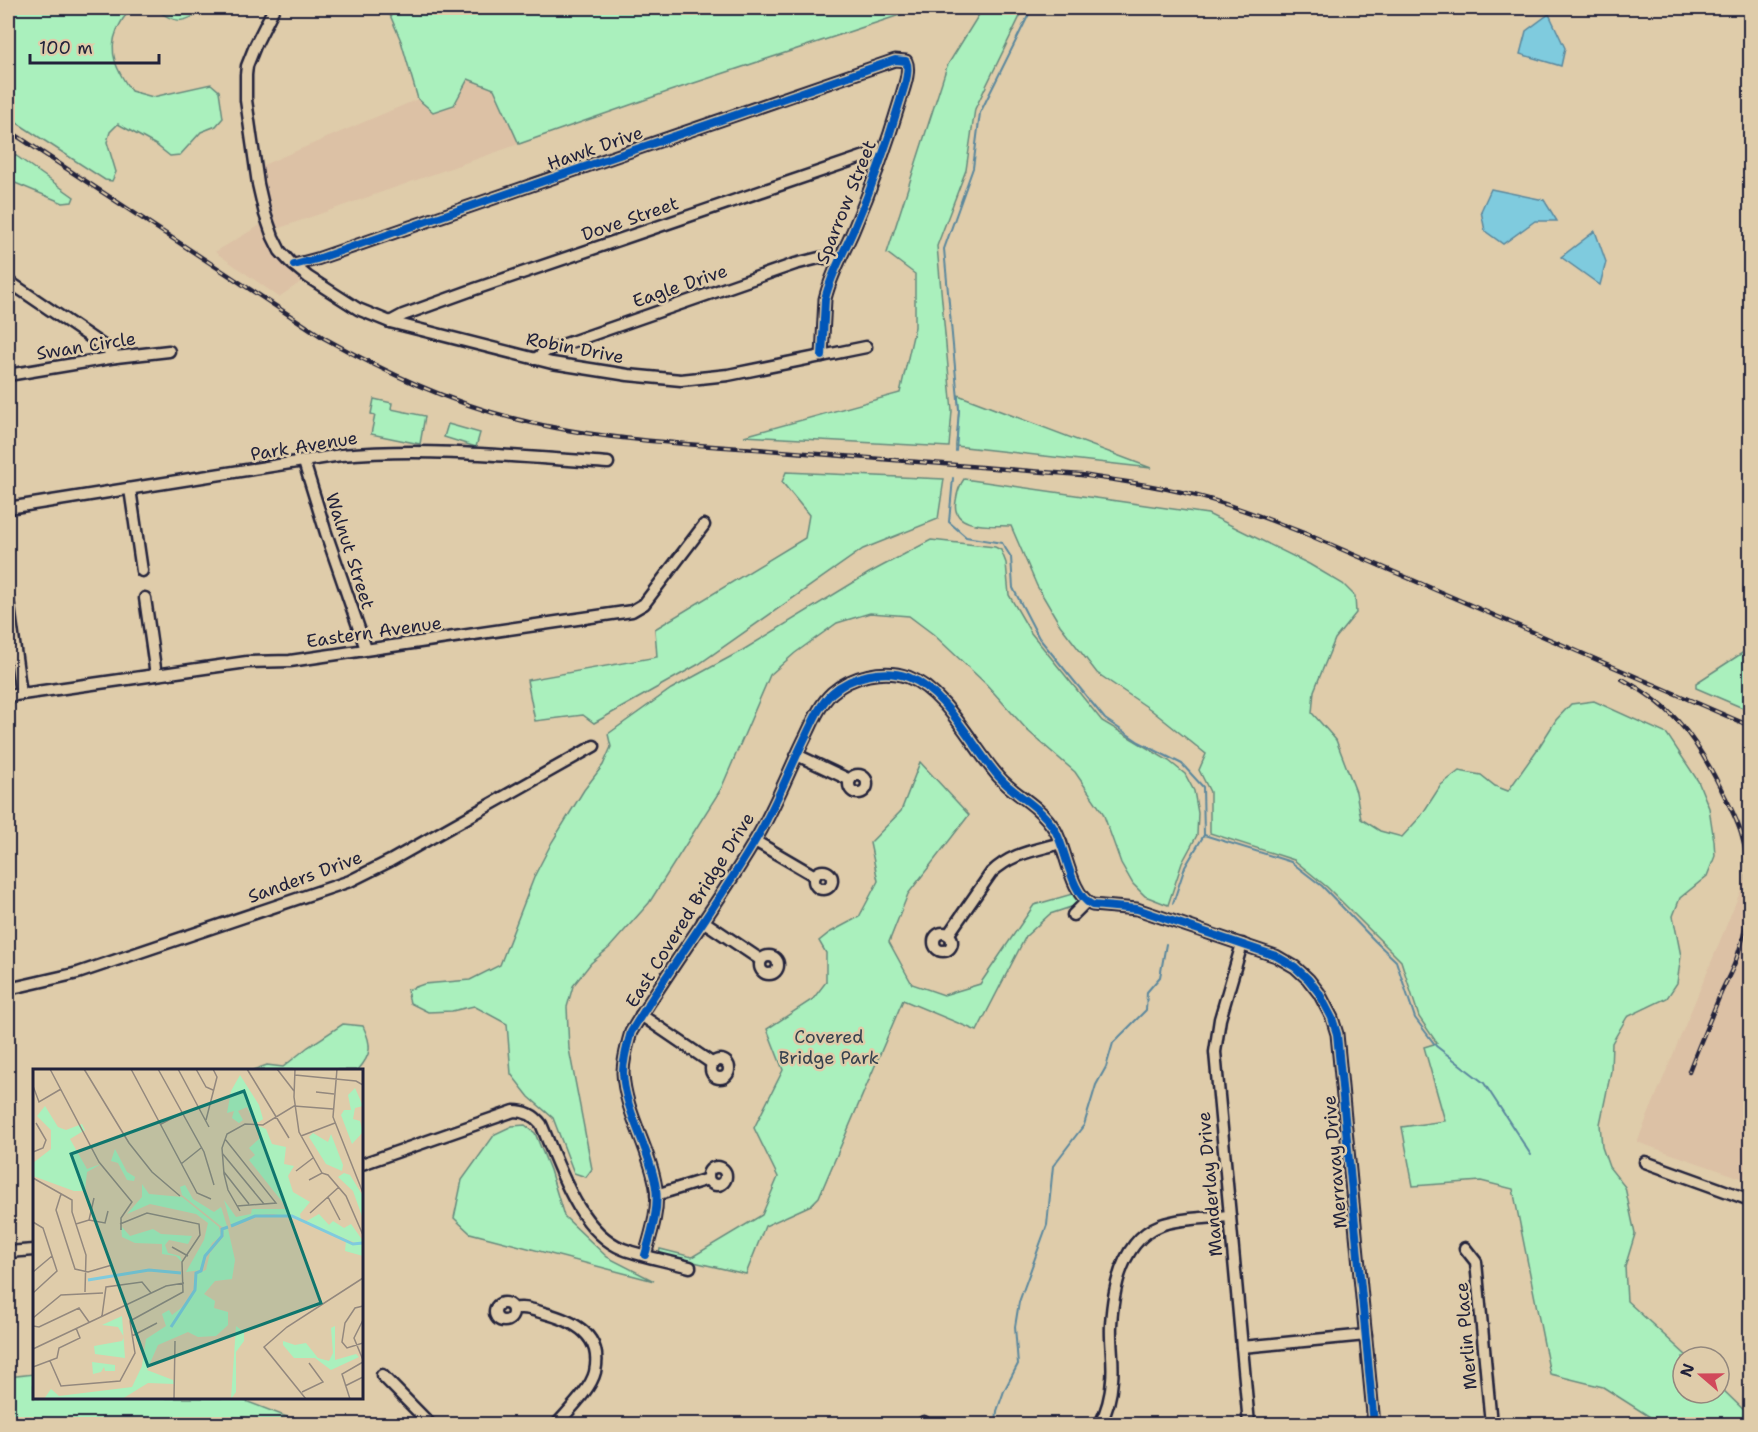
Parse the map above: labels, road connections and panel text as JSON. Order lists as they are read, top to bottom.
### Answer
{
  "streets": {
    "street": [
      "Hawk Drive",
      "Sparrow Street",
      "Dove Street",
      "Eagle Drive",
      "Swan Circle",
      "Robin Drive",
      "Park Avenue",
      "Walnut Street",
      "Eastern Avenue",
      "Sanders Drive",
      "East Covered Bridge Drive",
      "Merravay Drive",
      "Manderlay Drive",
      "Merlin Place"
    ]
  },
  "crossings": [
    ["Hawk Drive", "Sparrow Street"],
    ["Hawk Drive", "Robin Drive"],
    ["Sparrow Street", "Dove Street"],
    ["Sparrow Street", "Eagle Drive"],
    ["Sparrow Street", "Robin Drive"],
    ["Dove Street", "Robin Drive"],
    ["Eagle Drive", "Robin Drive"],
    ["Park Avenue", "Walnut Street"],
    ["Walnut Street", "Eastern Avenue"],
    ["Merravay Drive", "Manderlay Drive"]
  ],
  "parks": ["Covered Bridge Park"],
  "scale_bar": "100 m",
  "north": "left"
}
